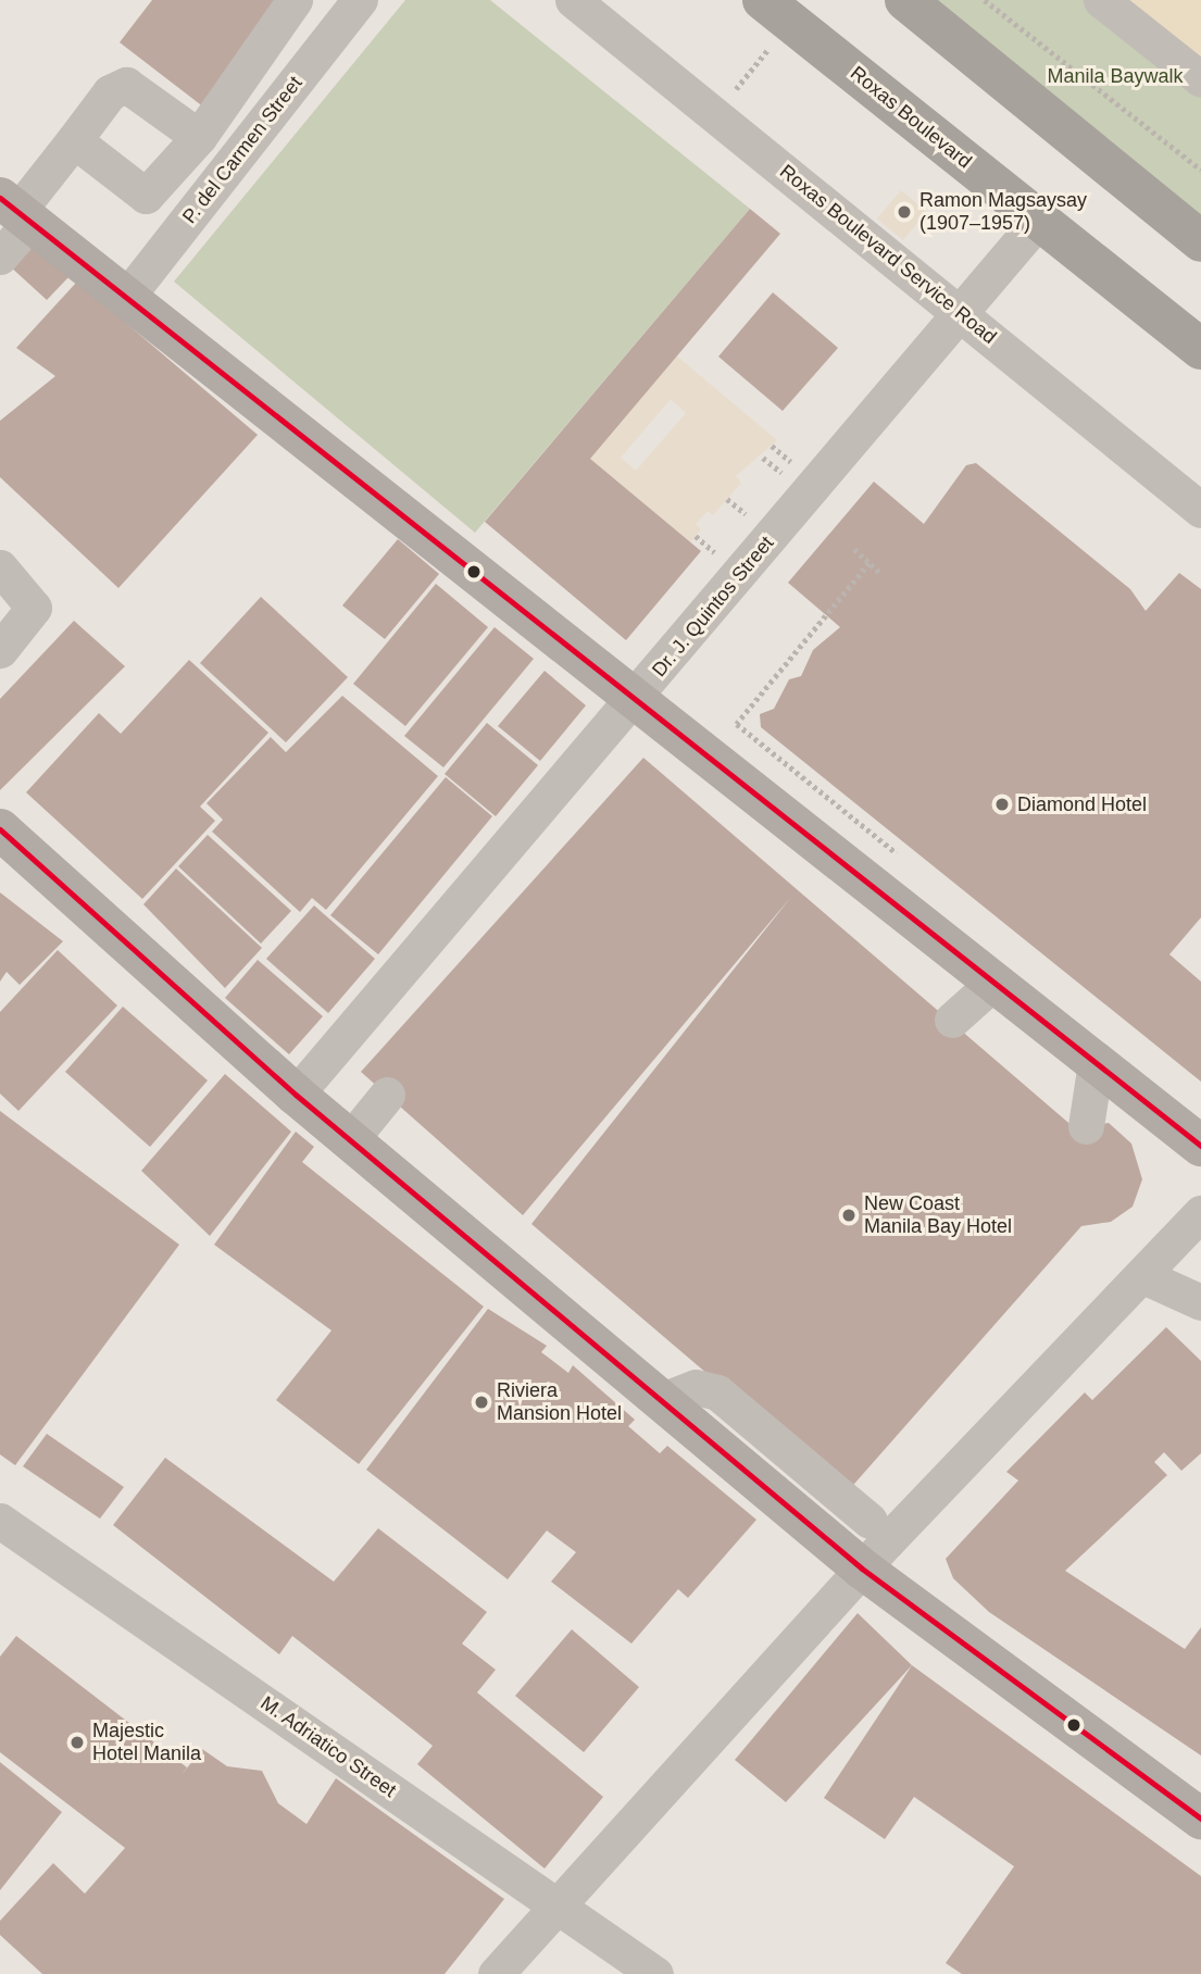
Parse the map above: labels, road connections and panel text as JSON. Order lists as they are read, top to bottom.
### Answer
{
  "streets": {
    "highway": ["Roxas Boulevard"],
    "street": [
      "P. del Carmen Street",
      "Roxas Boulevard Service Road",
      "Dr. J. Quintos Street",
      "M. Adriatico Street"
    ]
  },
  "crossings": [
    ["Roxas Boulevard", "Dr. J. Quintos Street"],
    ["Roxas Boulevard Service Road", "Dr. J. Quintos Street"]
  ],
  "parks": ["Manila Baywalk"],
  "places": [
    "Ramon Magsaysay (1907–1957)",
    "Diamond Hotel",
    "New Coast Manila Bay Hotel",
    "Riviera Mansion Hotel",
    "Majestic Hotel Manila"
  ]
}
